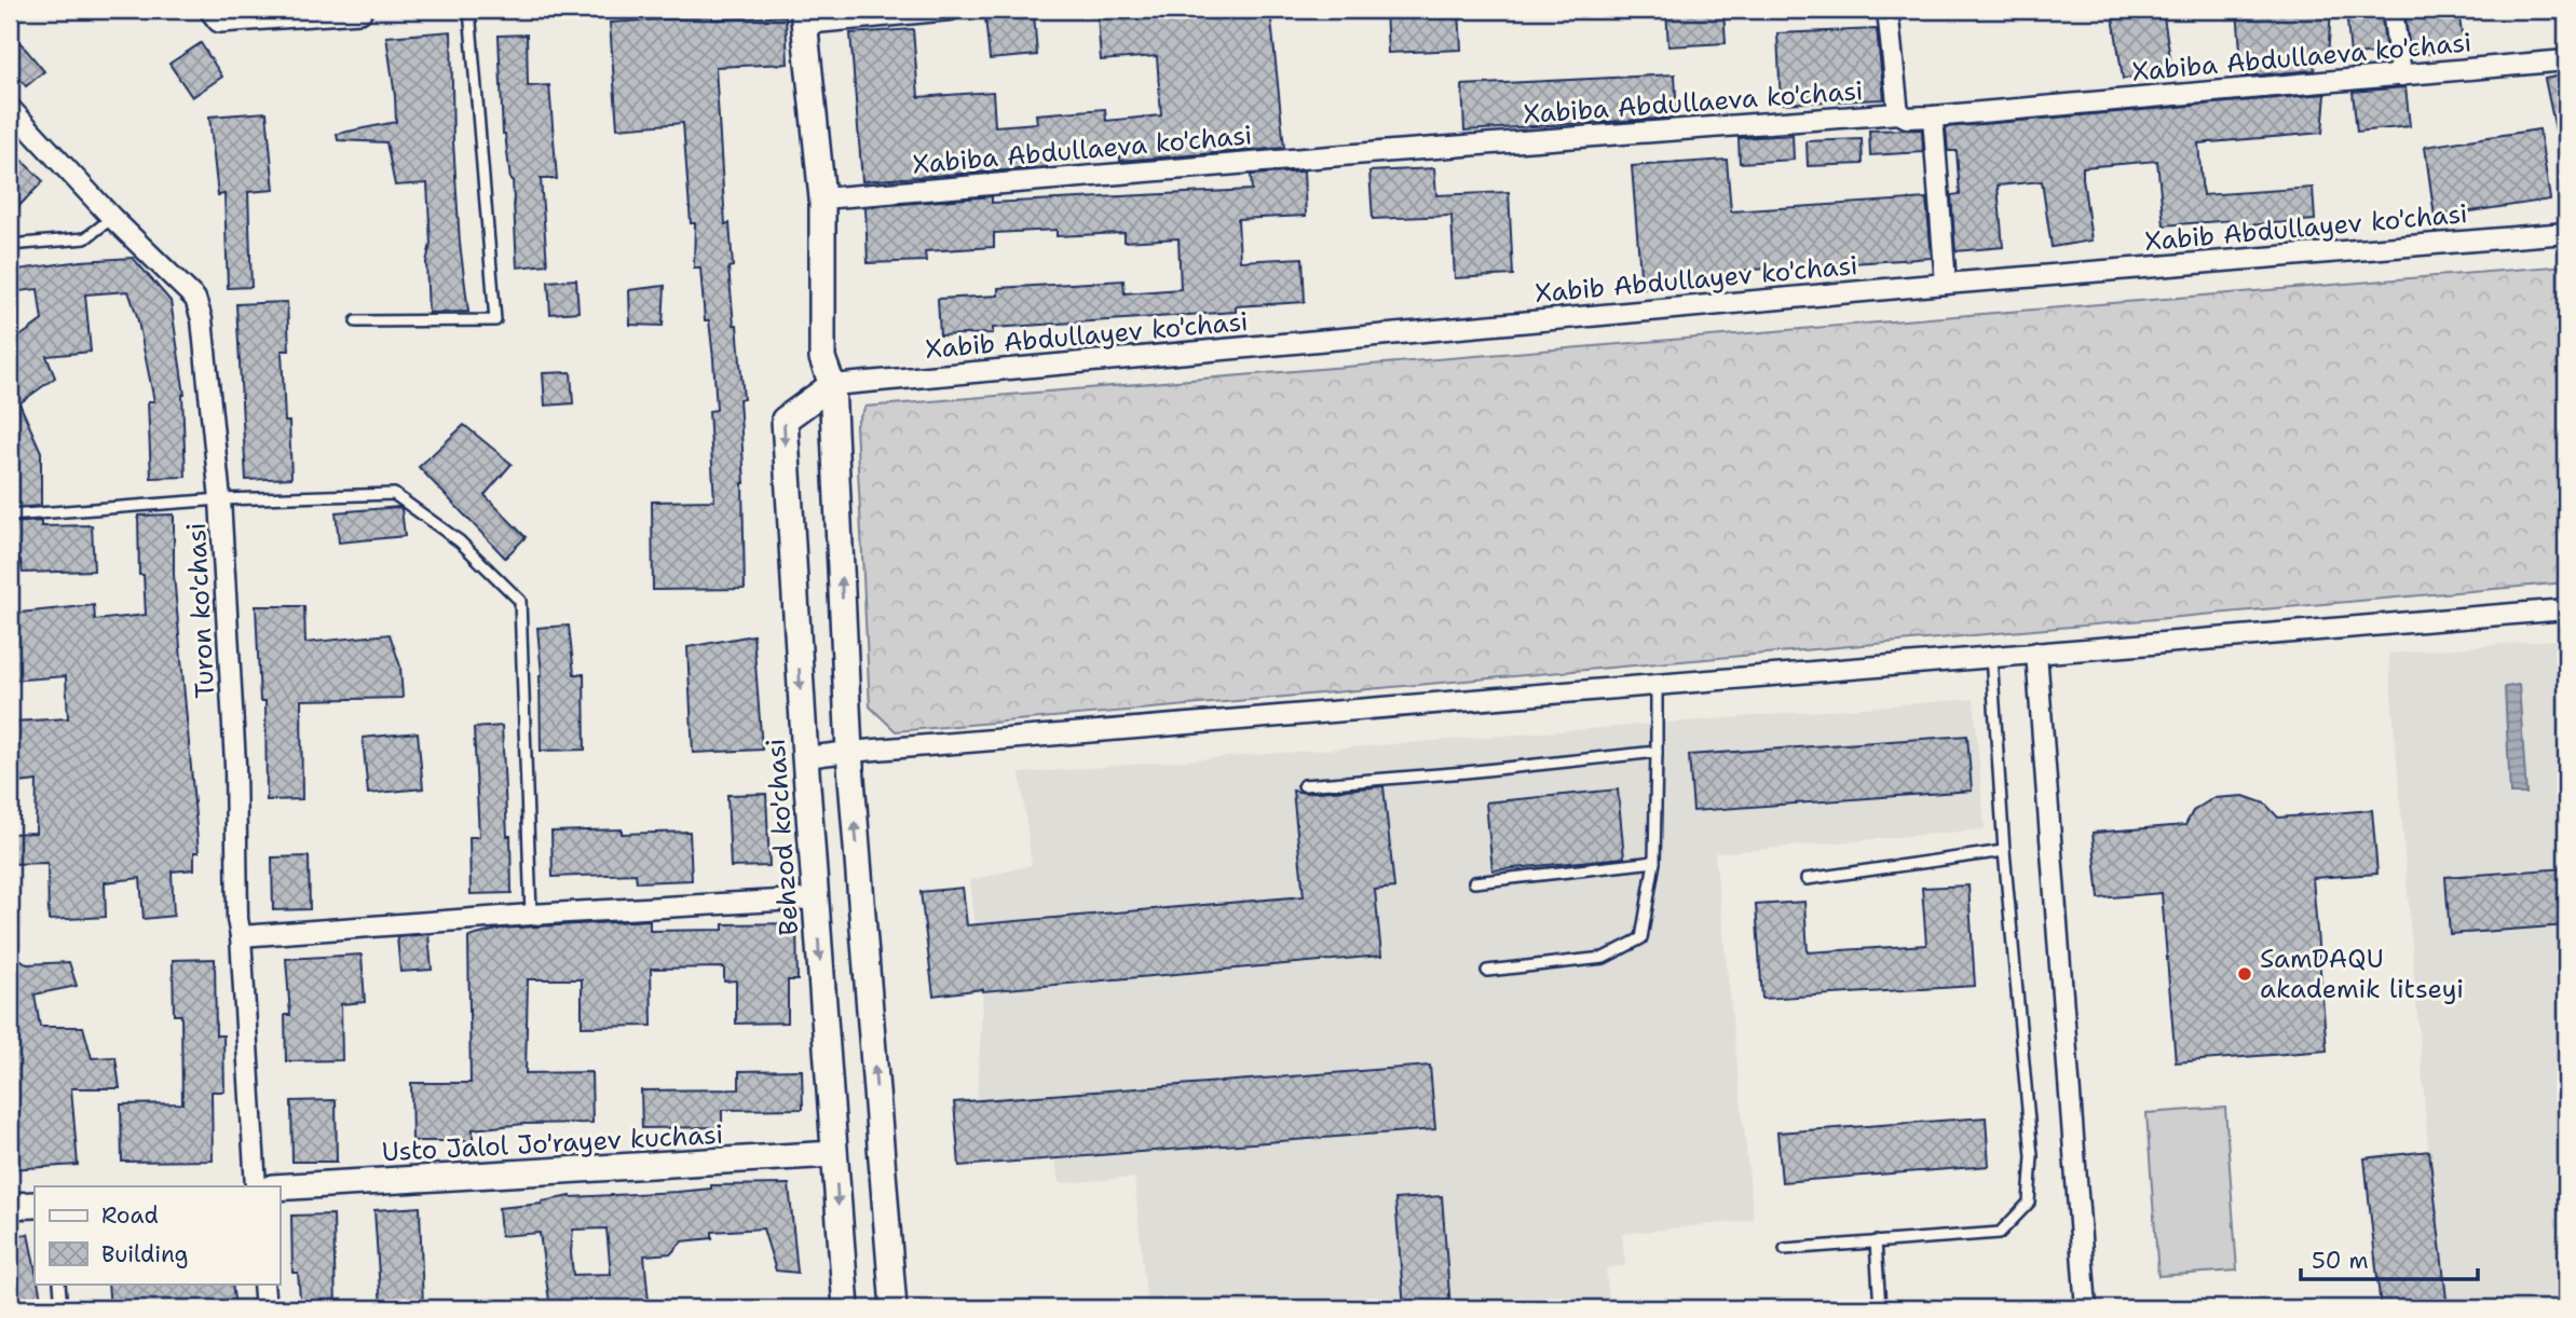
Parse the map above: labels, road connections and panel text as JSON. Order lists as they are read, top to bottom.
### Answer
{
  "streets": {
    "street": [
      "Xabiba Abdullaeva ko'chasi",
      "Xabib Abdullayev ko'chasi",
      "Turon ko'chasi",
      "Behzod ko'chasi",
      "Usto Jalol Jo'rayev kuchasi"
    ]
  },
  "crossings": [
    ["Xabib Abdullayev ko'chasi", "Behzod ko'chasi"],
    ["Behzod ko'chasi", "Usto Jalol Jo'rayev kuchasi"]
  ],
  "places": ["SamDAQU akademik litseyi"],
  "legend": ["Road", "Building"],
  "scale_bar": "50 m"
}
